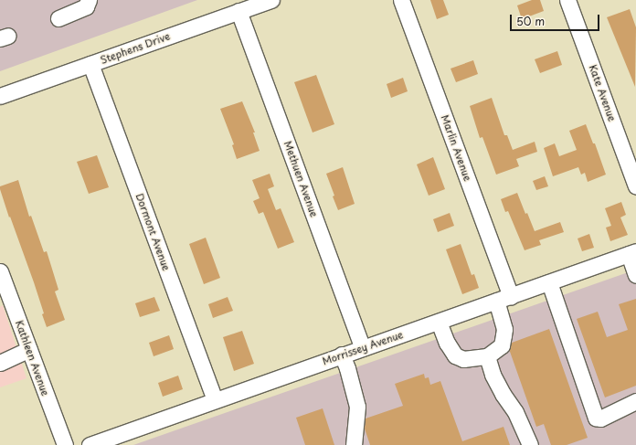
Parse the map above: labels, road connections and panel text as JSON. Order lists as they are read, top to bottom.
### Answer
{
  "streets": {
    "street": [
      "Stephens Drive",
      "Kate Avenue",
      "Marlin Avenue",
      "Methuen Avenue",
      "Dormont Avenue",
      "Morrissey Avenue",
      "Kathleen Avenue"
    ]
  },
  "crossings": [
    ["Stephens Drive", "Methuen Avenue"],
    ["Stephens Drive", "Dormont Avenue"],
    ["Marlin Avenue", "Morrissey Avenue"],
    ["Methuen Avenue", "Morrissey Avenue"],
    ["Dormont Avenue", "Morrissey Avenue"]
  ],
  "scale_bar": "50 m"
}
